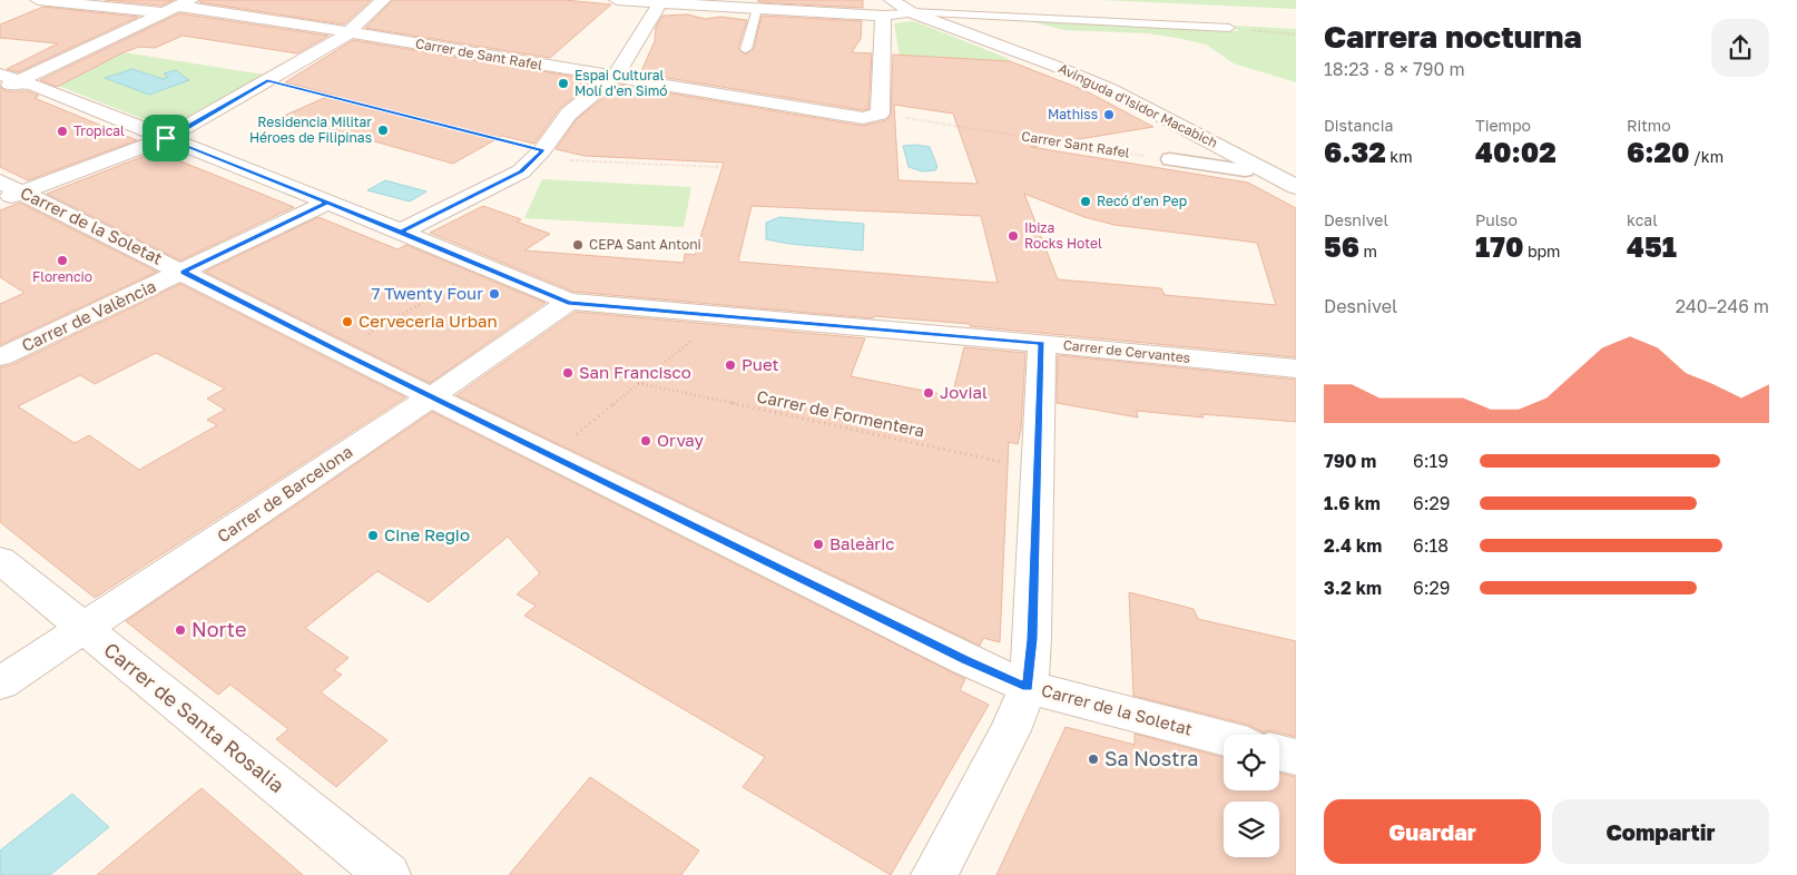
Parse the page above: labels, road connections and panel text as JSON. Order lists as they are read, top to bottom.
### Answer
{
  "streets": {
    "street": [
      "Carrer de Sant Rafel",
      "Avinguda d'Isidor Macabich",
      "Carrer de la Soletat",
      "Carrer de València",
      "Carrer de Cervantes",
      "Carrer de Barcelona",
      "Carrer de Santa Rosalia"
    ],
    "path": ["Carrer Sant Rafel", "Carrer de Formentera"]
  },
  "crossings": [
    ["Carrer de la Soletat", "Carrer de València"],
    ["Carrer de la Soletat", "Carrer de Barcelona"],
    ["Carrer de València", "Carrer de Cervantes"],
    ["Carrer de Cervantes", "Carrer de Barcelona"],
    ["Carrer de Barcelona", "Carrer de Santa Rosalia"]
  ],
  "places": [
    "Espai Cultural Molí d'en Simó",
    "Mathiss",
    "Residencia Militar Héroes de Filipinas",
    "Tropical",
    "Recó d'en Pep",
    "Ibiza Rocks Hotel",
    "CEPA Sant Antoni",
    "Florencio",
    "7 Twenty Four",
    "Cerveceria Urban",
    "Puet",
    "San Francisco",
    "Jovial",
    "Orvay",
    "Cine Regio",
    "Baleàric",
    "Norte",
    "Sa Nostra"
  ],
  "page": {
    "heading": ["Carrera nocturna", "18:23 · 8 × 790 m"],
    "stats": [
      ["Distancia", "6.32 km"],
      ["Tiempo", "40:02"],
      ["Ritmo", "6:20 /km"],
      ["Desnivel", "56 m"],
      ["Pulso", "170 bpm"],
      ["kcal", "451"]
    ],
    "chart": ["Desnivel", "240–246 m"],
    "list": [
      {
        "name": "790 m",
        "note": "6:19"
      },
      {
        "name": "1.6 km",
        "note": "6:29"
      },
      {
        "name": "2.4 km",
        "note": "6:18"
      },
      {
        "name": "3.2 km",
        "note": "6:29"
      }
    ],
    "buttons": ["Guardar", "Compartir"]
  }
}
